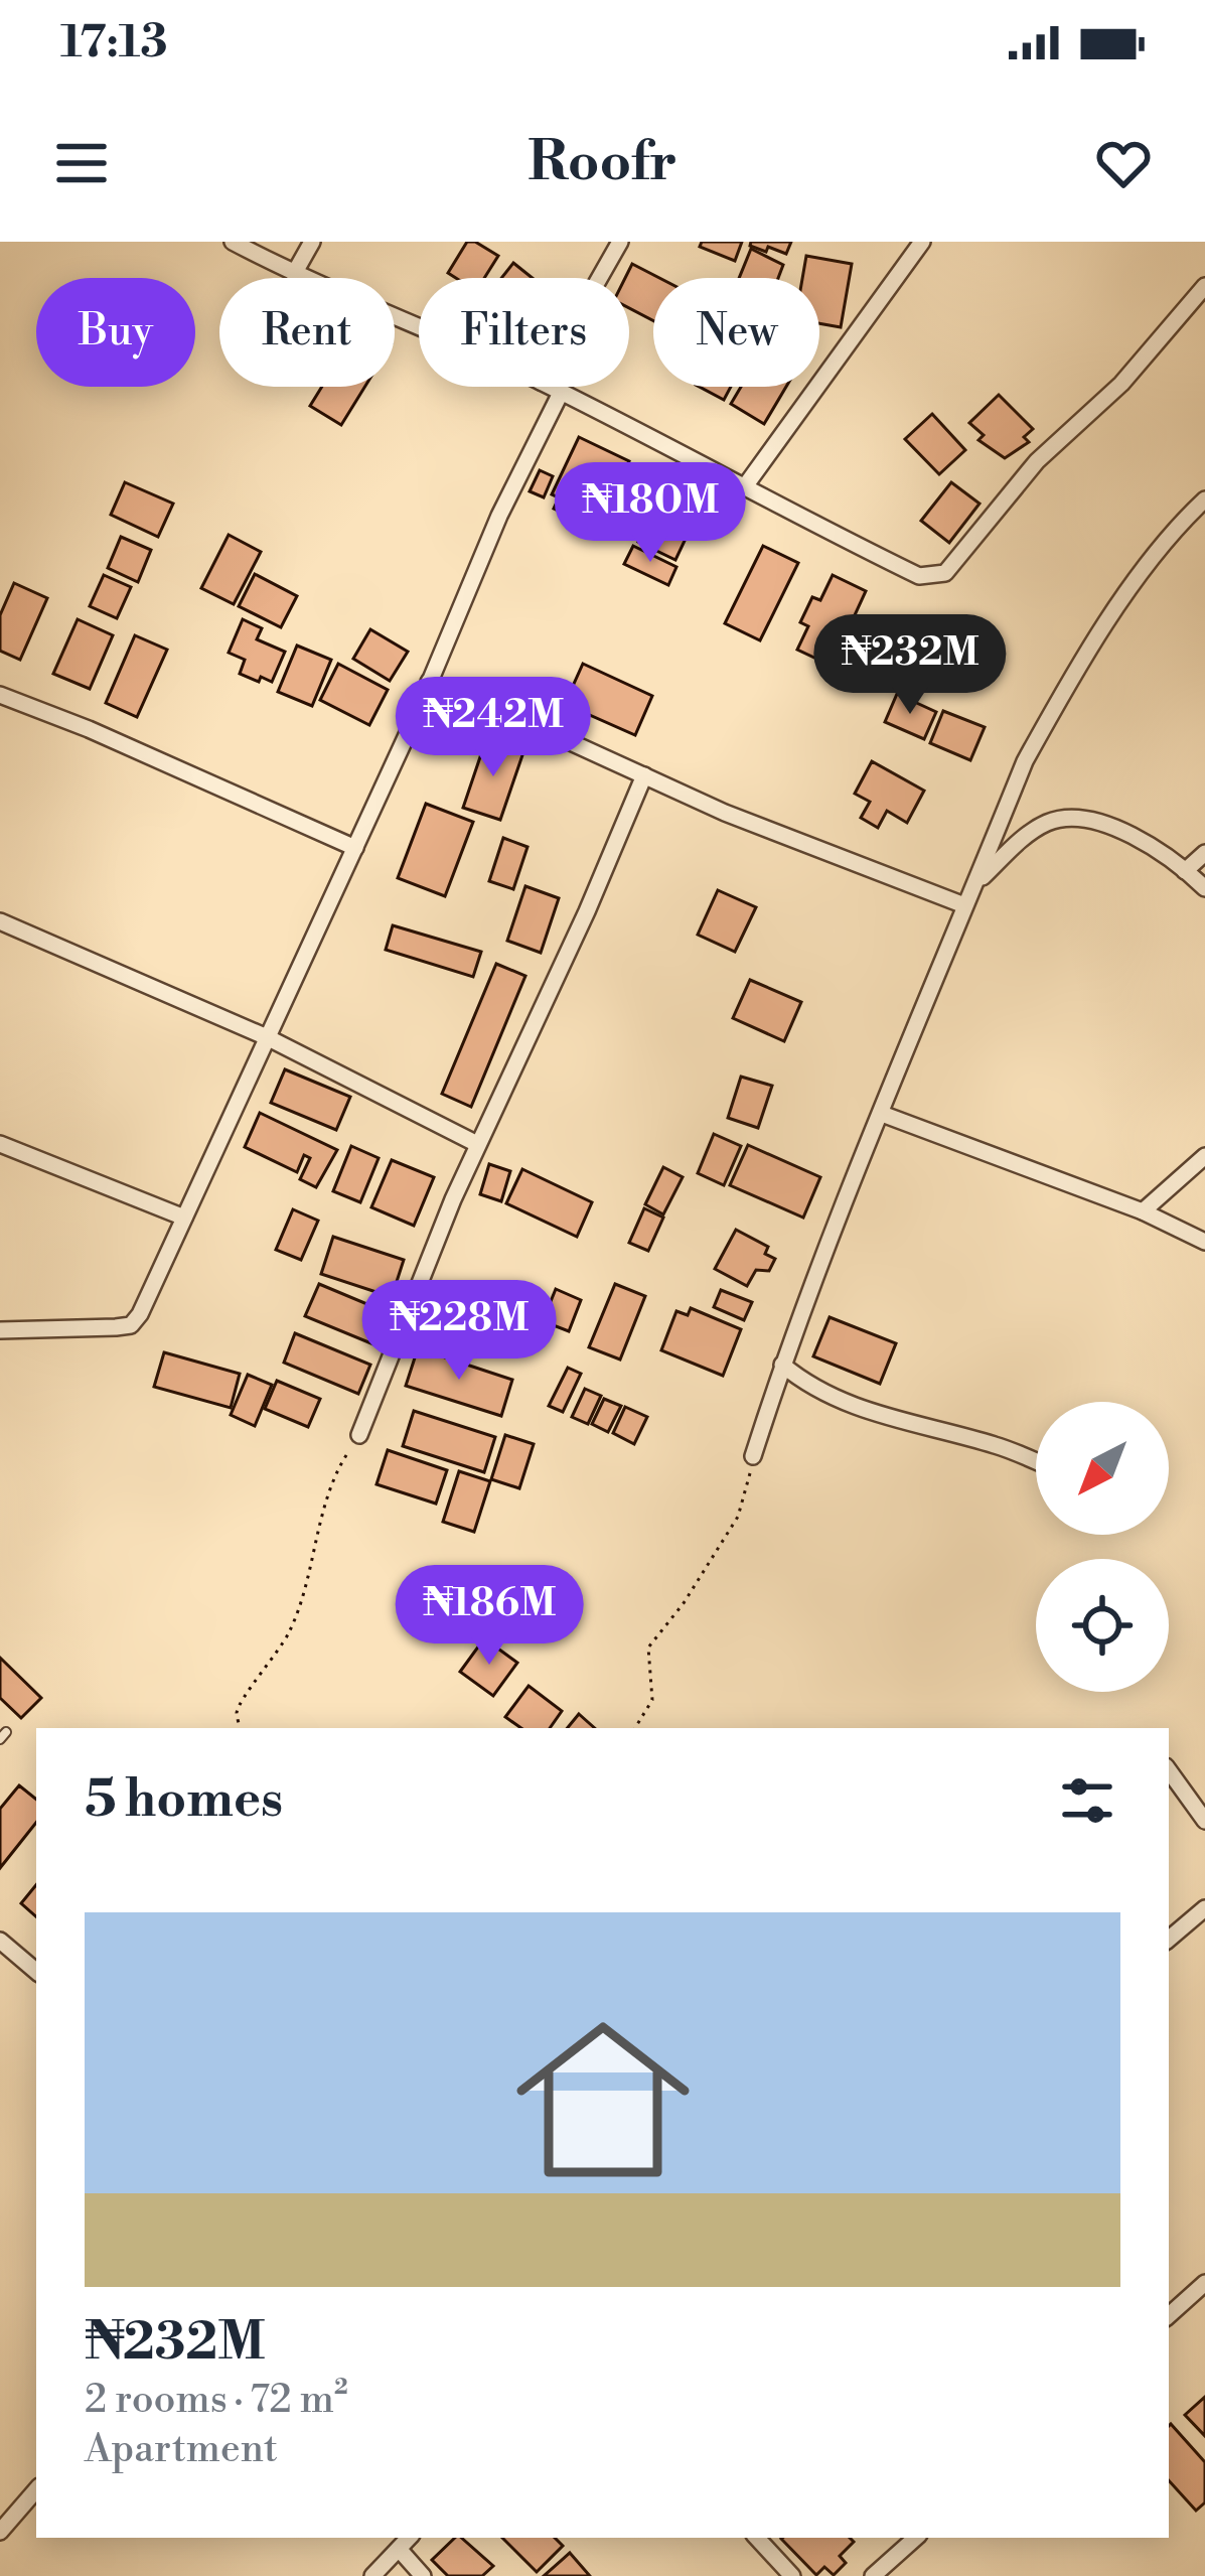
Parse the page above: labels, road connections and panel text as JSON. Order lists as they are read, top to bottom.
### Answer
{
  "north": "bottom left",
  "page": {
    "status": "17:13",
    "header": "Roofr",
    "chip": [
      "Buy",
      "Rent",
      "Filters",
      "New"
    ],
    "price": [
      "₦180M",
      "₦232M",
      "₦242M",
      "₦228M",
      "₦186M"
    ],
    "heading": "5 homes",
    "list": [
      {
        "name": "₦232M",
        "note": "2 rooms · 72 m² · Apartment"
      }
    ]
  }
}
